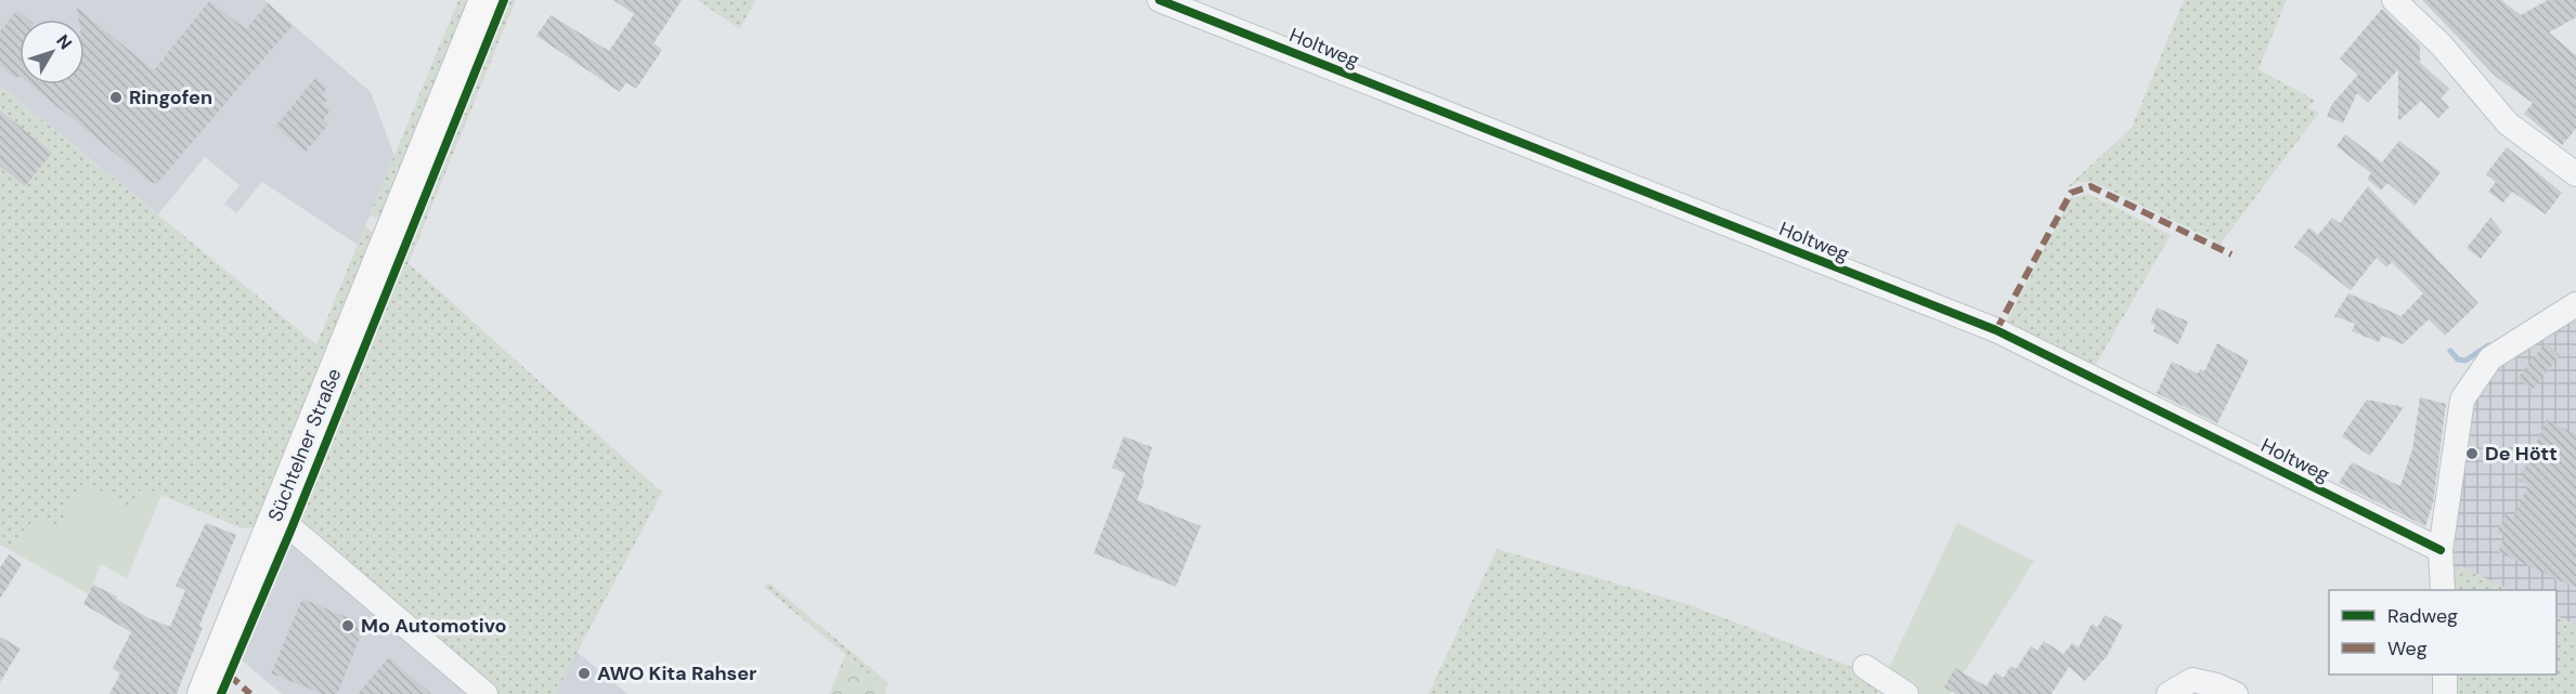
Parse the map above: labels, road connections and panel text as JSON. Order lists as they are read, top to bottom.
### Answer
{
  "streets": {
    "main road": ["Süchtelner Straße"],
    "street": ["Holtweg"]
  },
  "places": [
    "Ringofen",
    "De Hött",
    "Mo Automotivo",
    "AWO Kita Rahser"
  ],
  "legend": ["Radweg", "Weg"],
  "north": "top right"
}
